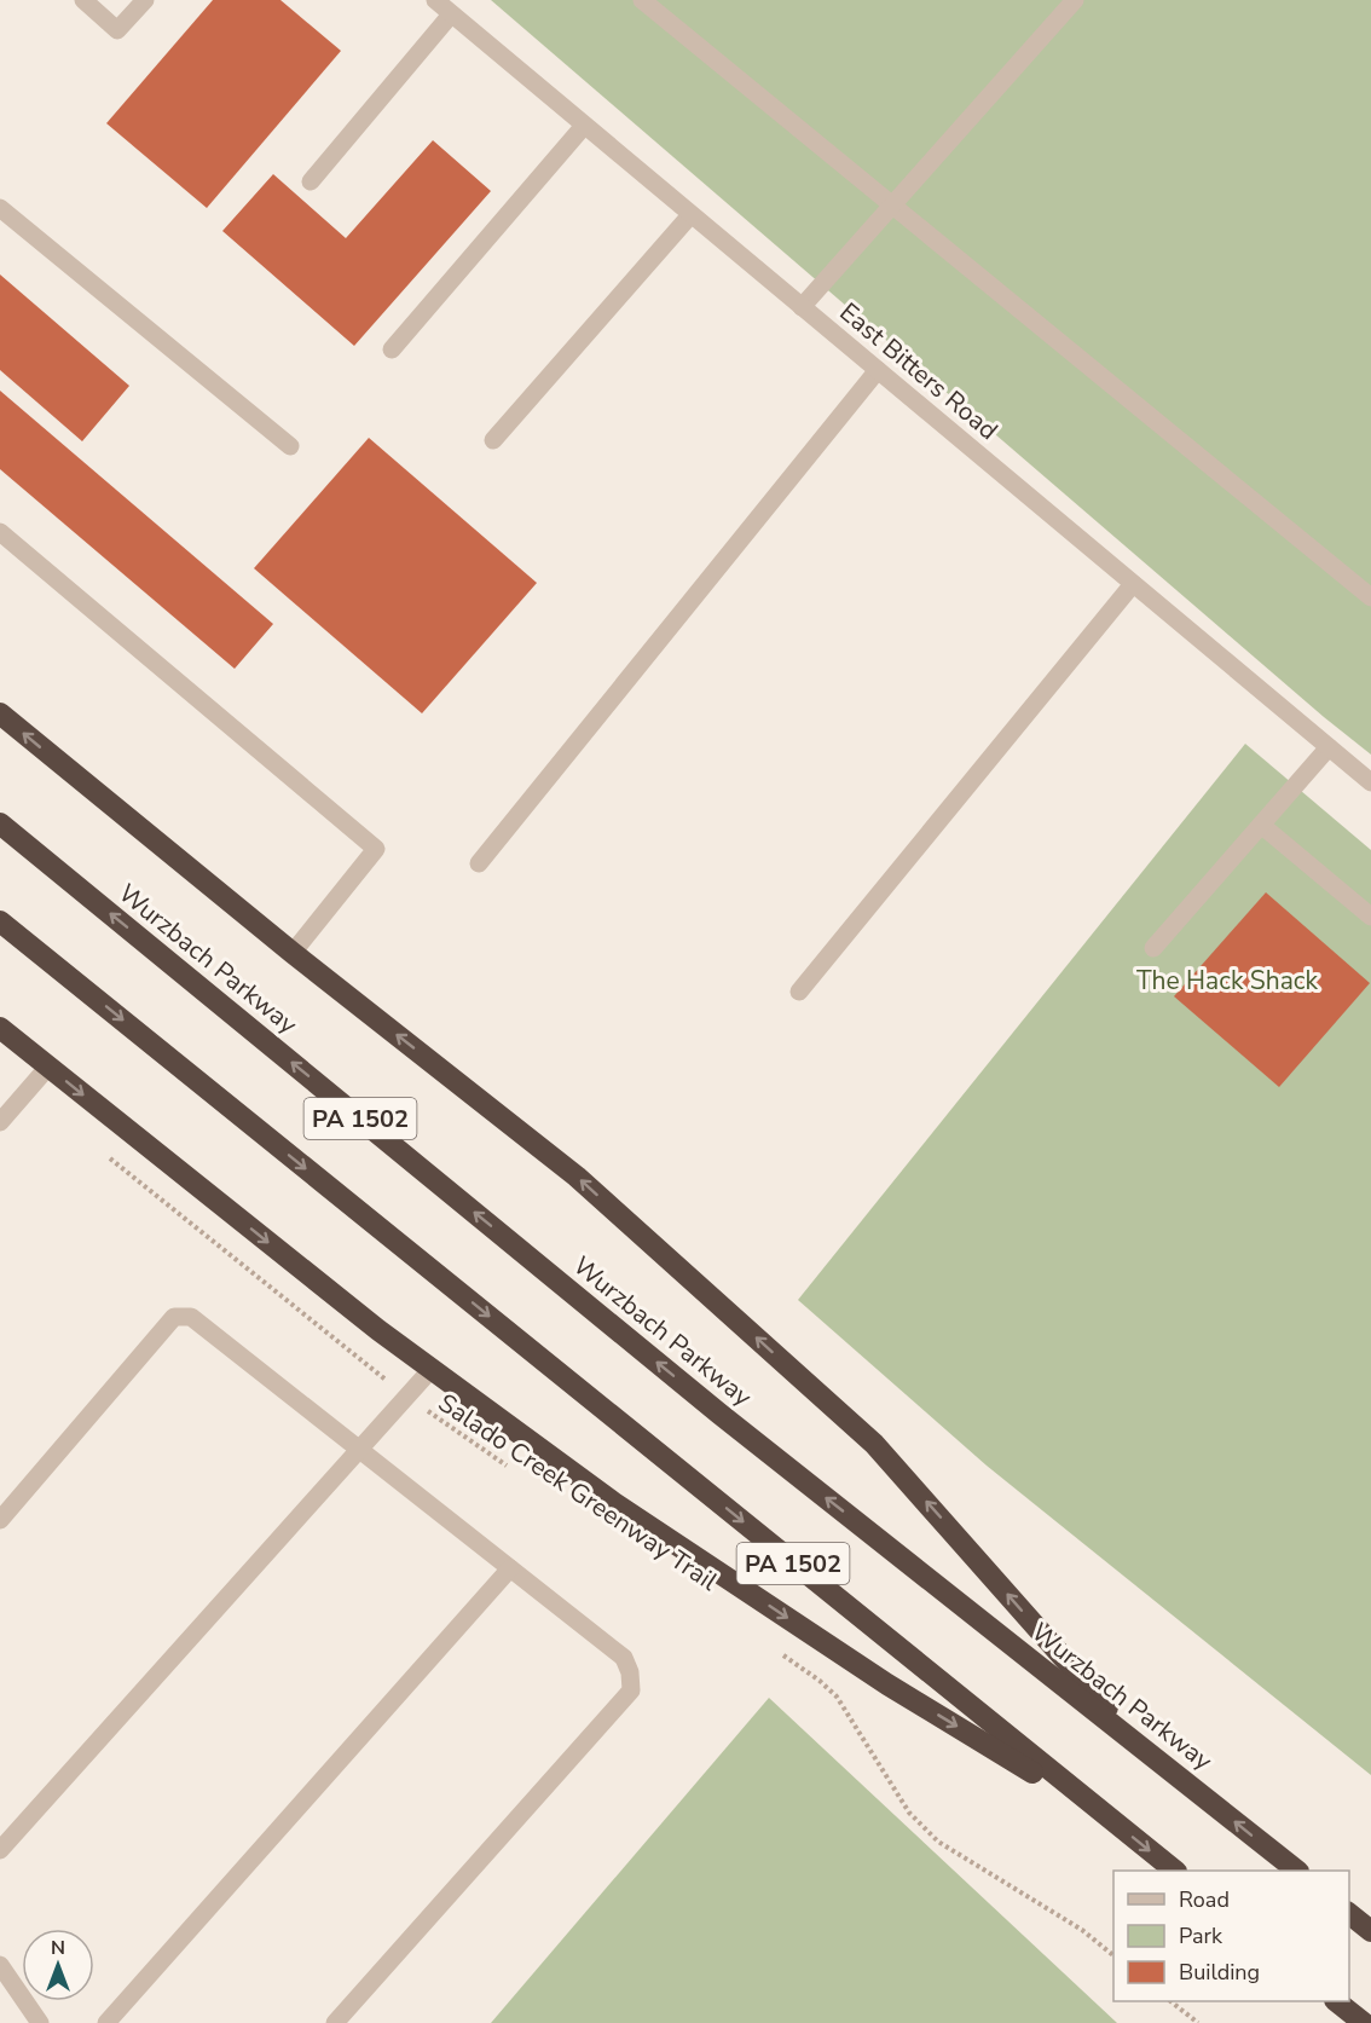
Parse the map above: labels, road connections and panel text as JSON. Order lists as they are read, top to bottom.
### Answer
{
  "streets": {
    "highway": ["Wurzbach Parkway", "PA 1502"],
    "street": ["East Bitters Road"],
    "path": ["Salado Creek Greenway Trail"]
  },
  "parks": ["The Hack Shack"],
  "legend": ["Road", "Park", "Building"],
  "north": "top"
}
